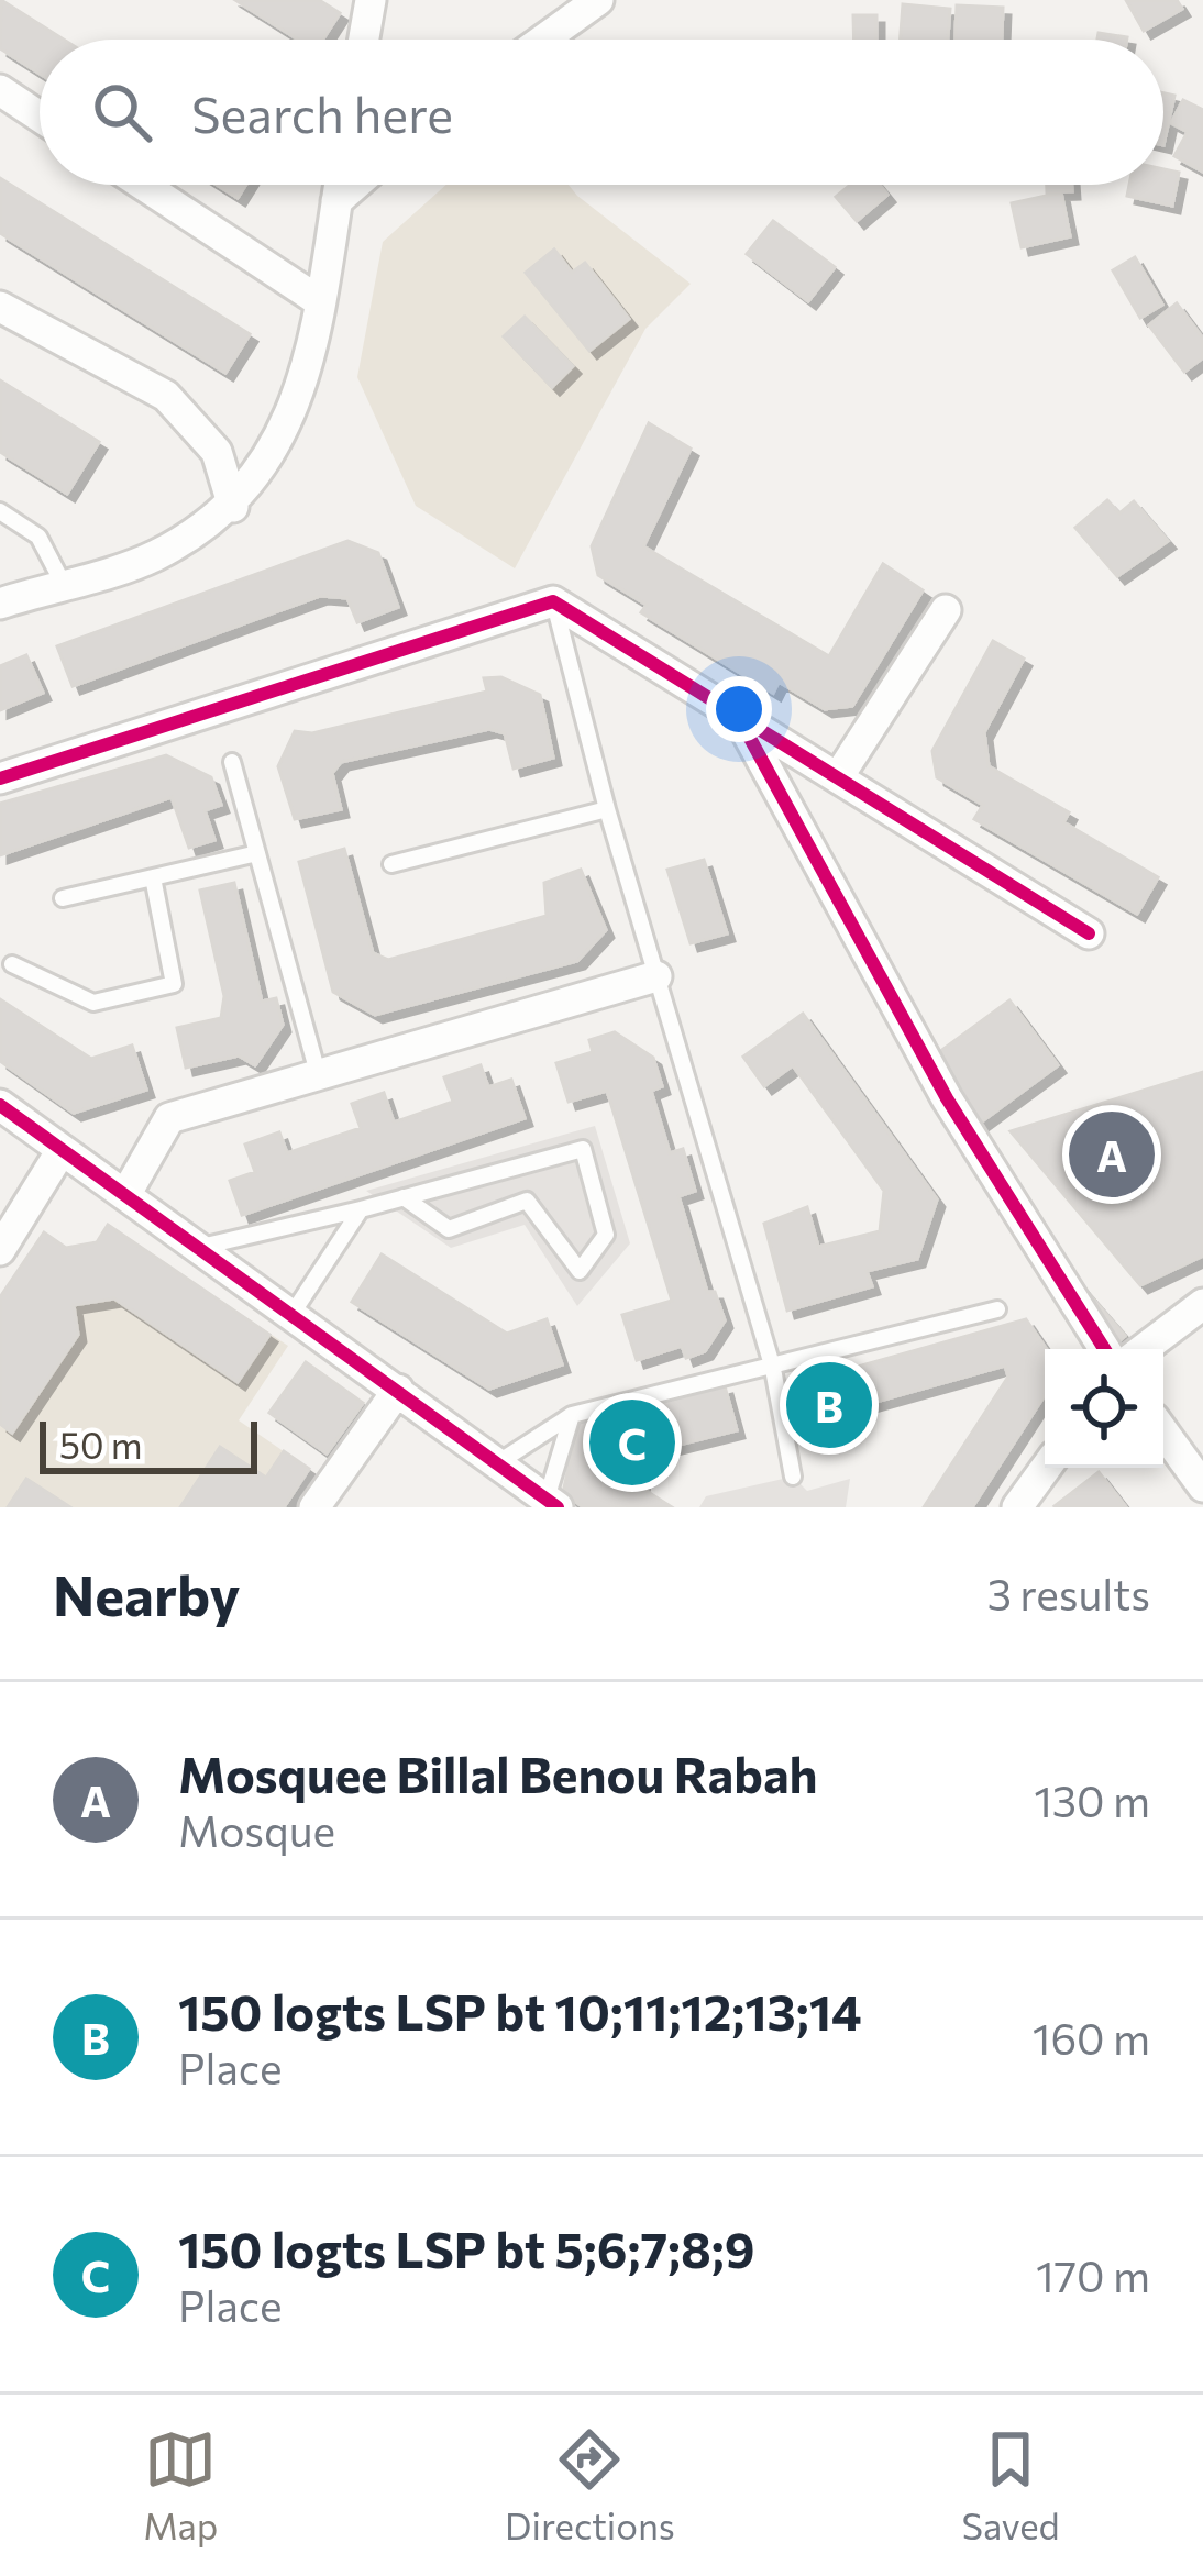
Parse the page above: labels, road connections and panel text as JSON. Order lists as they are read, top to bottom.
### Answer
{
  "scale_bar": "50 m",
  "page": {
    "search": "Search here",
    "pins": ["A", "B", "C"],
    "scale": "50 m",
    "heading": ["Nearby", "3 results"],
    "list": [
      {
        "mark": "A",
        "name": "Mosquee Billal Benou Rabah",
        "note": "Mosque",
        "value": "130 m"
      },
      {
        "mark": "B",
        "name": "150 logts LSP bt 10;11;12;13;14",
        "note": "Place",
        "value": "160 m"
      },
      {
        "mark": "C",
        "name": "150 logts LSP bt 5;6;7;8;9",
        "note": "Place",
        "value": "170 m"
      }
    ],
    "nav": ["Map", "Directions", "Saved"]
  }
}
